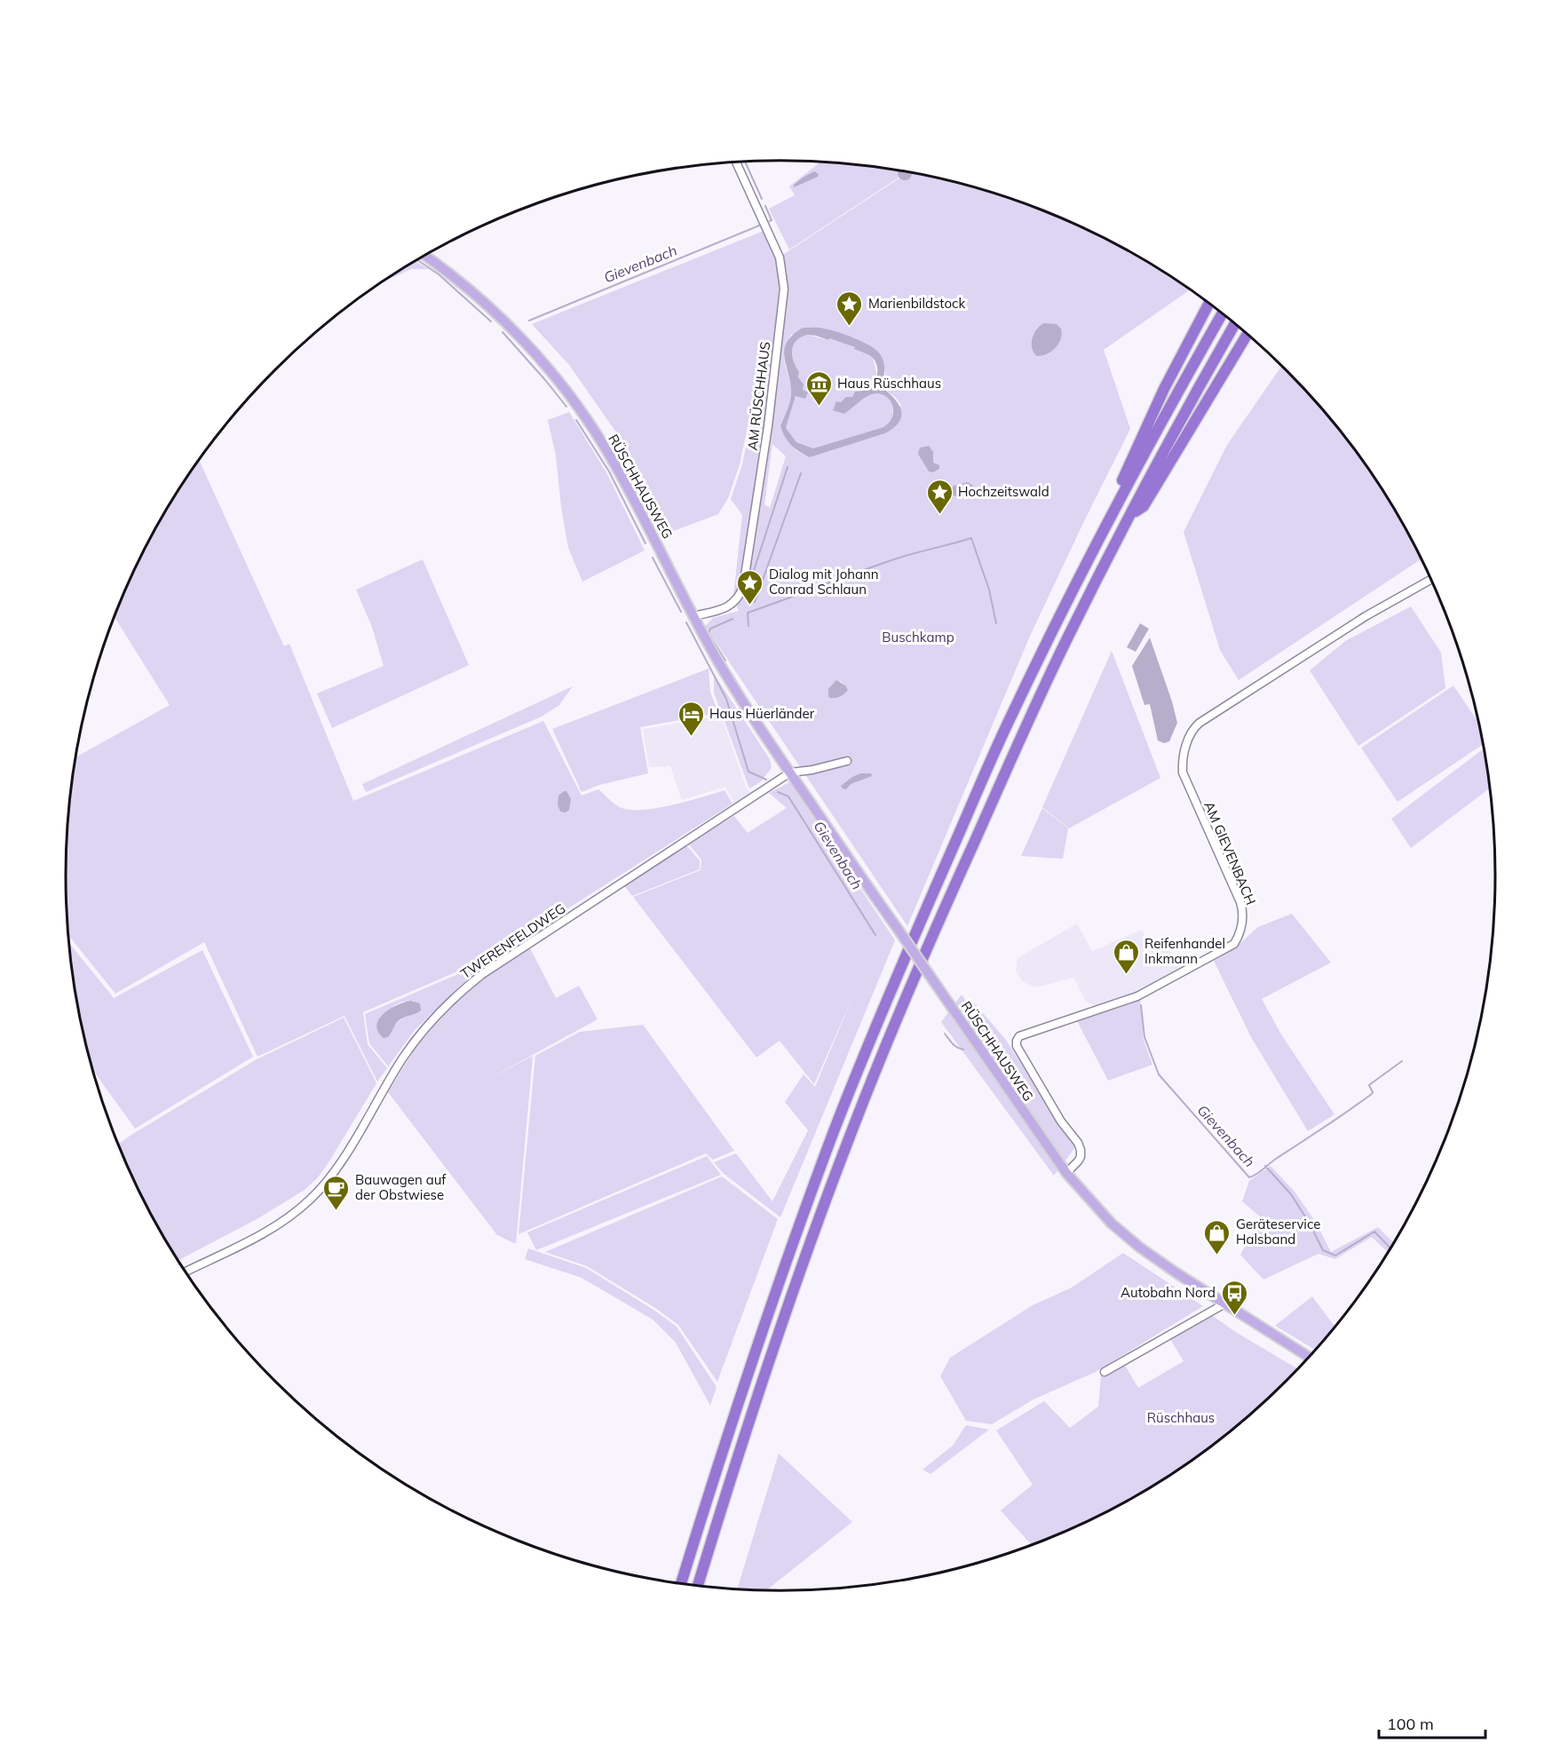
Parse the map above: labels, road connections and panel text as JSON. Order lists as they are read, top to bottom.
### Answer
{
  "streets": {
    "main road": ["RÜSCHHAUSWEG"],
    "street": ["AM RÜSCHHAUS", "AM GIEVENBACH", "TWERENFELDWEG"]
  },
  "crossings": [
    ["AM RÜSCHHAUS", "RÜSCHHAUSWEG"],
    ["RÜSCHHAUSWEG", "AM GIEVENBACH"],
    ["RÜSCHHAUSWEG", "TWERENFELDWEG"]
  ],
  "water": ["Gievenbach"],
  "parks": ["Buschkamp", "Rüschhaus"],
  "places": {
    "place": ["Marienbildstock", "Hochzeitswald", "Dialog mit Johann Conrad Schlaun"],
    "museum": ["Haus Rüschhaus"],
    "hotel": ["Haus Hüerländer"],
    "shop": ["Reifenhandel Inkmann", "Geräteservice Halsband"],
    "cafe": ["Bauwagen auf der Obstwiese"],
    "bus stop": ["Autobahn Nord"]
  },
  "scale_bar": "100 m"
}
